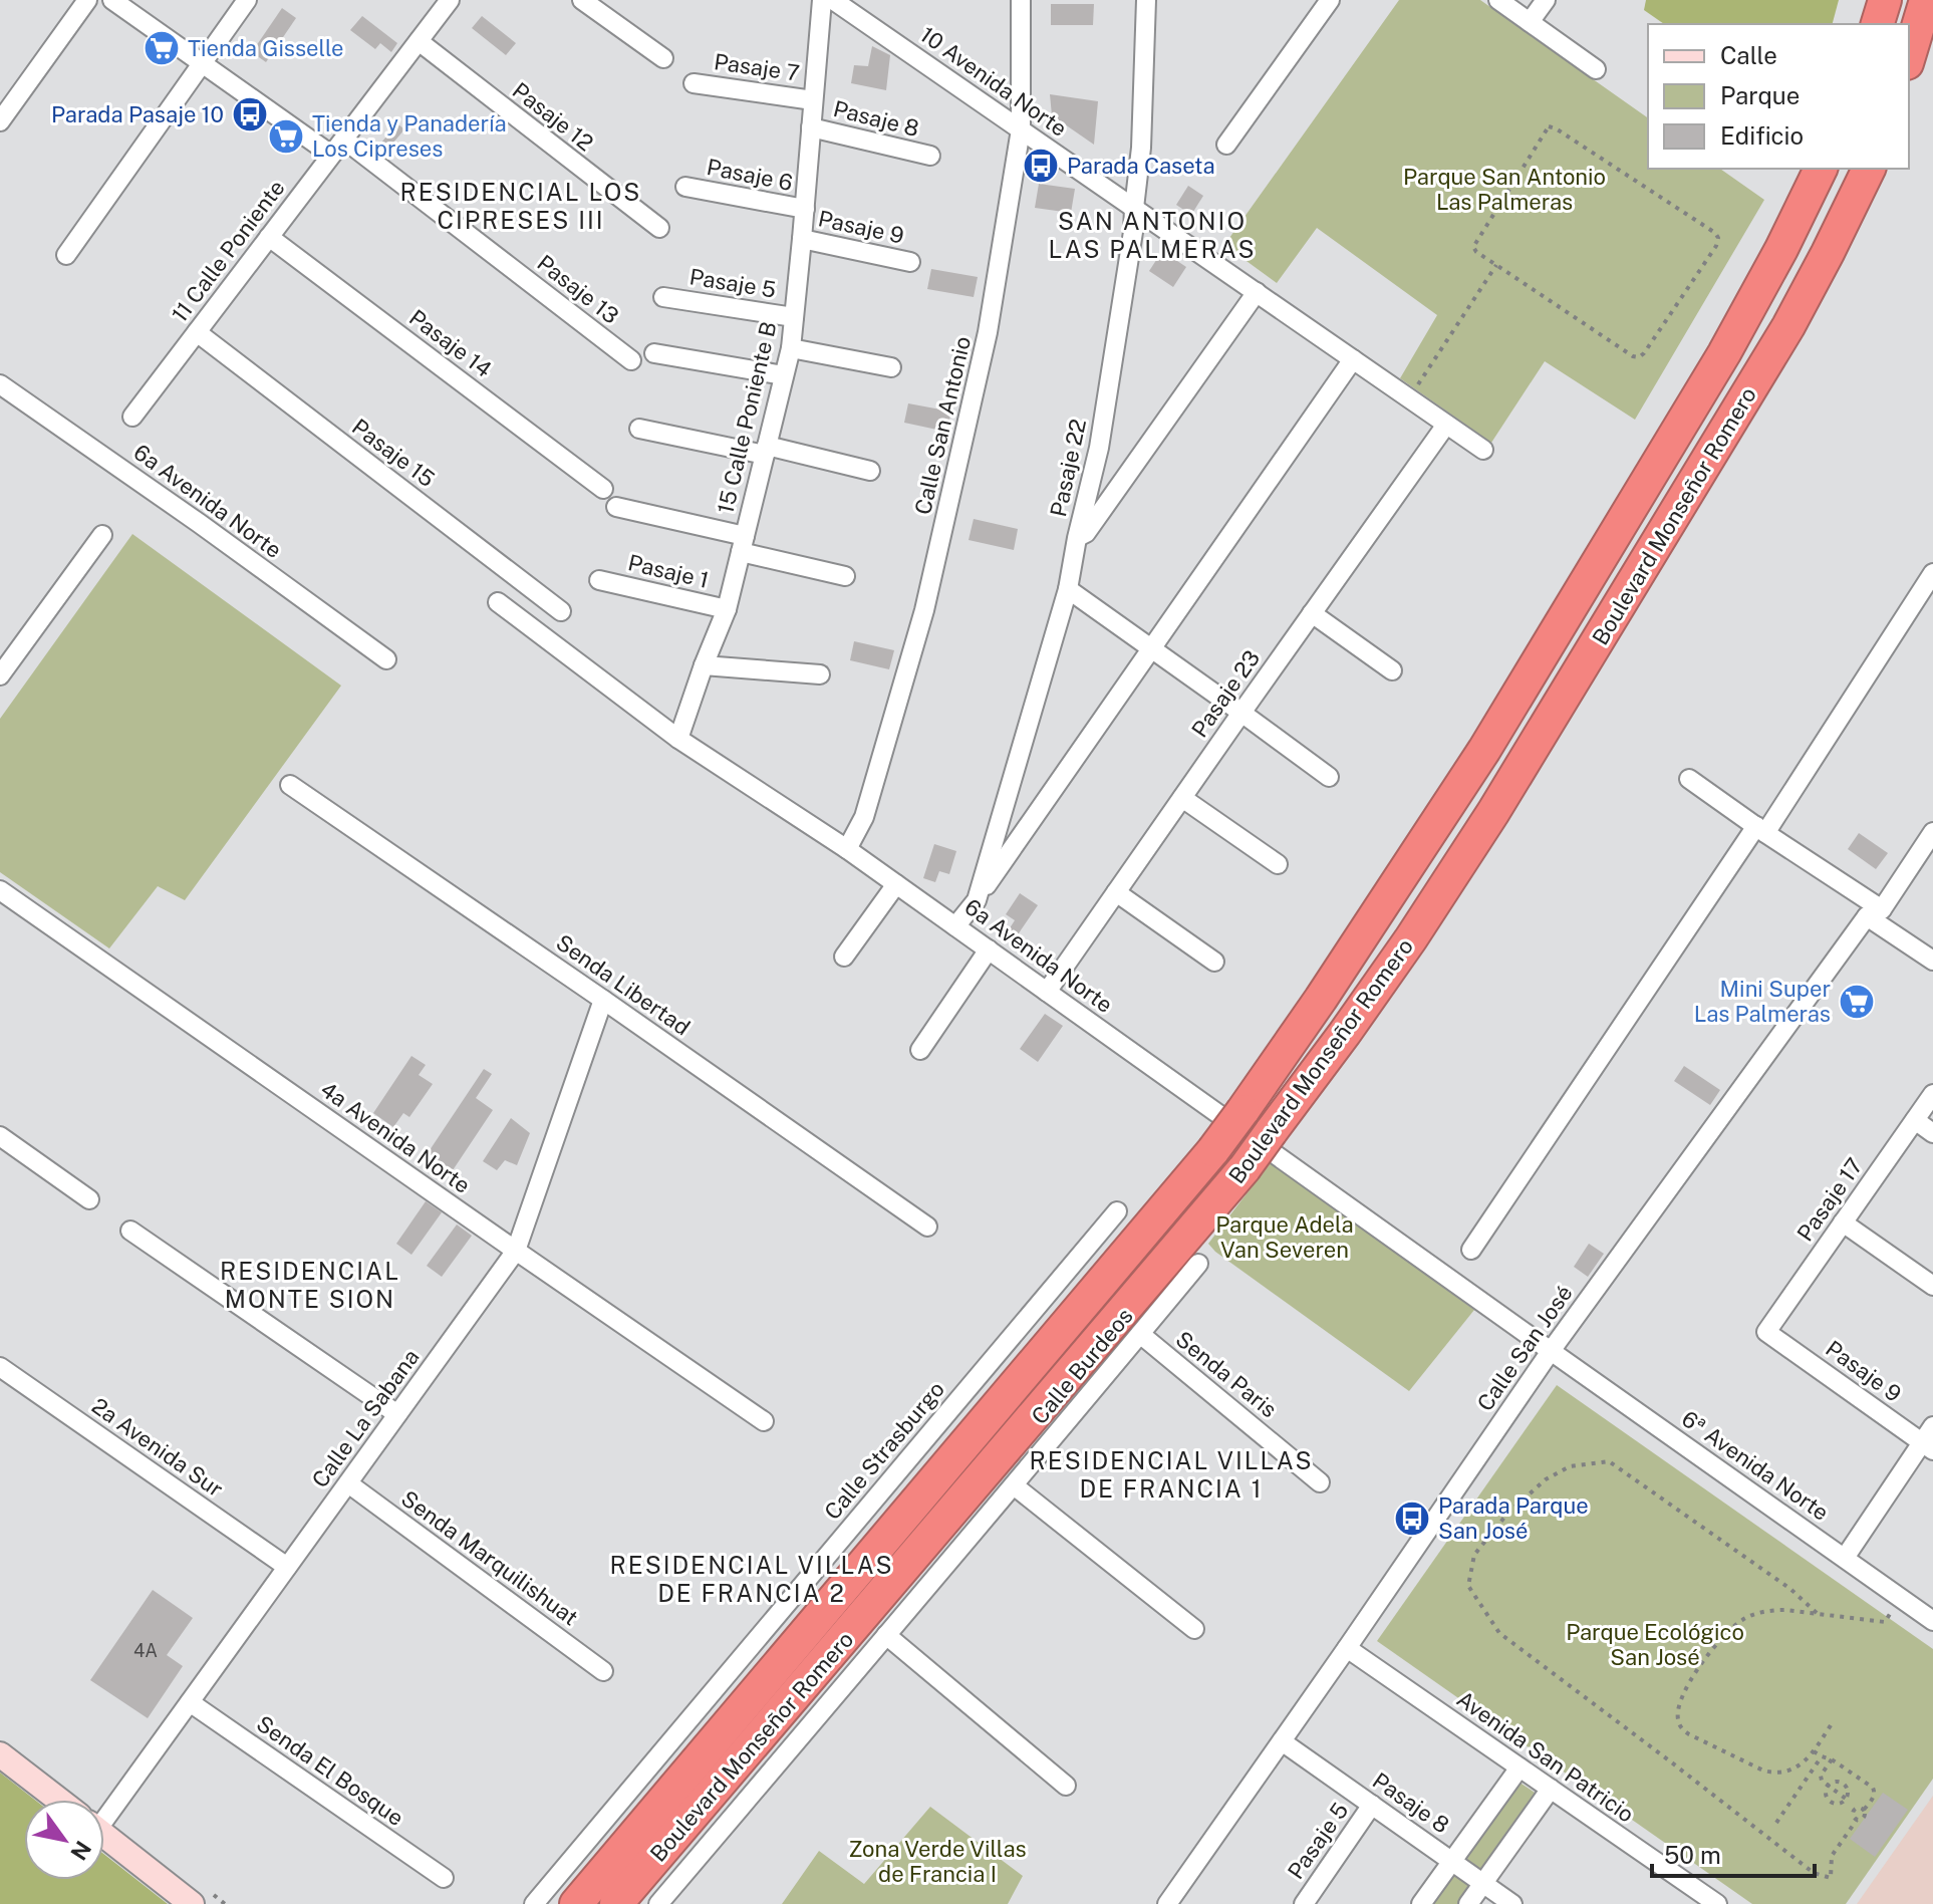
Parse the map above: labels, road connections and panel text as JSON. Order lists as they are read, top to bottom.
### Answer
{
  "streets": {
    "highway": ["Boulevard Monseñor Romero"],
    "street": [
      "Pasaje 7",
      "10 Avenida Norte",
      "Pasaje 12",
      "Pasaje 8",
      "Pasaje 6",
      "Pasaje 9",
      "11 Calle Poniente",
      "Pasaje 5",
      "Pasaje 13",
      "Pasaje 14",
      "15 Calle Poniente B",
      "Calle San Antonio",
      "Pasaje 15",
      "Pasaje 22",
      "6a Avenida Norte",
      "Pasaje 1",
      "Pasaje 23",
      "Senda Libertad",
      "4a Avenida Norte",
      "Pasaje 17",
      "Calle San José",
      "Calle Burdeos",
      "Senda Paris",
      "Calle La Sabana",
      "2a Avenida Sur",
      "Calle Strasburgo",
      "6ª Avenida Norte",
      "Senda Marquilishuat",
      "Avenida San Patricio",
      "Senda El Bosque"
    ]
  },
  "crossings": [
    ["Pasaje 7", "15 Calle Poniente B"],
    ["10 Avenida Norte", "Calle San Antonio"],
    ["10 Avenida Norte", "Pasaje 22"],
    ["10 Avenida Norte", "Pasaje 23"],
    ["Pasaje 12", "11 Calle Poniente"],
    ["Pasaje 8", "Pasaje 5"],
    ["Pasaje 8", "15 Calle Poniente B"],
    ["Pasaje 8", "Calle San José"],
    ["Pasaje 6", "15 Calle Poniente B"],
    ["Pasaje 9", "15 Calle Poniente B"],
    ["Pasaje 9", "Pasaje 17"],
    ["11 Calle Poniente", "Pasaje 13"],
    ["11 Calle Poniente", "Pasaje 14"],
    ["11 Calle Poniente", "Pasaje 15"],
    ["Pasaje 5", "15 Calle Poniente B"],
    ["15 Calle Poniente B", "6a Avenida Norte"],
    ["15 Calle Poniente B", "Pasaje 1"],
    ["Calle San Antonio", "6a Avenida Norte"],
    ["Pasaje 22", "6a Avenida Norte"],
    ["6a Avenida Norte", "Pasaje 23"],
    ["6a Avenida Norte", "Calle San José"],
    ["6a Avenida Norte", "6ª Avenida Norte"],
    ["Senda Libertad", "Calle La Sabana"],
    ["4a Avenida Norte", "Calle La Sabana"],
    ["Calle San José", "6ª Avenida Norte"],
    ["Calle San José", "Avenida San Patricio"],
    ["Calle Burdeos", "Senda Paris"],
    ["Calle La Sabana", "2a Avenida Sur"],
    ["Calle La Sabana", "Senda Marquilishuat"],
    ["Calle La Sabana", "Senda El Bosque"]
  ],
  "districts": [
    "RESIDENCIAL LOS CIPRESES III",
    "SAN ANTONIO LAS PALMERAS",
    "RESIDENCIAL MONTE SION",
    "RESIDENCIAL VILLAS DE FRANCIA 1",
    "RESIDENCIAL VILLAS DE FRANCIA 2"
  ],
  "parks": [
    "Parque San Antonio Las Palmeras",
    "Parque Adela Van Severen",
    "Parque Ecológico San José",
    "Zona Verde Villas de Francia I"
  ],
  "places": {
    "supermarket": ["Tienda Gisselle", "Tienda y Panadería Los Cipreses", "Mini Super Las Palmeras"],
    "bus stop": ["Parada Pasaje 10", "Parada Caseta", "Parada Parque San José"]
  },
  "house_numbers": ["4A"],
  "legend": ["Calle", "Parque", "Edificio"],
  "scale_bar": "50 m",
  "north": "bottom right"
}
